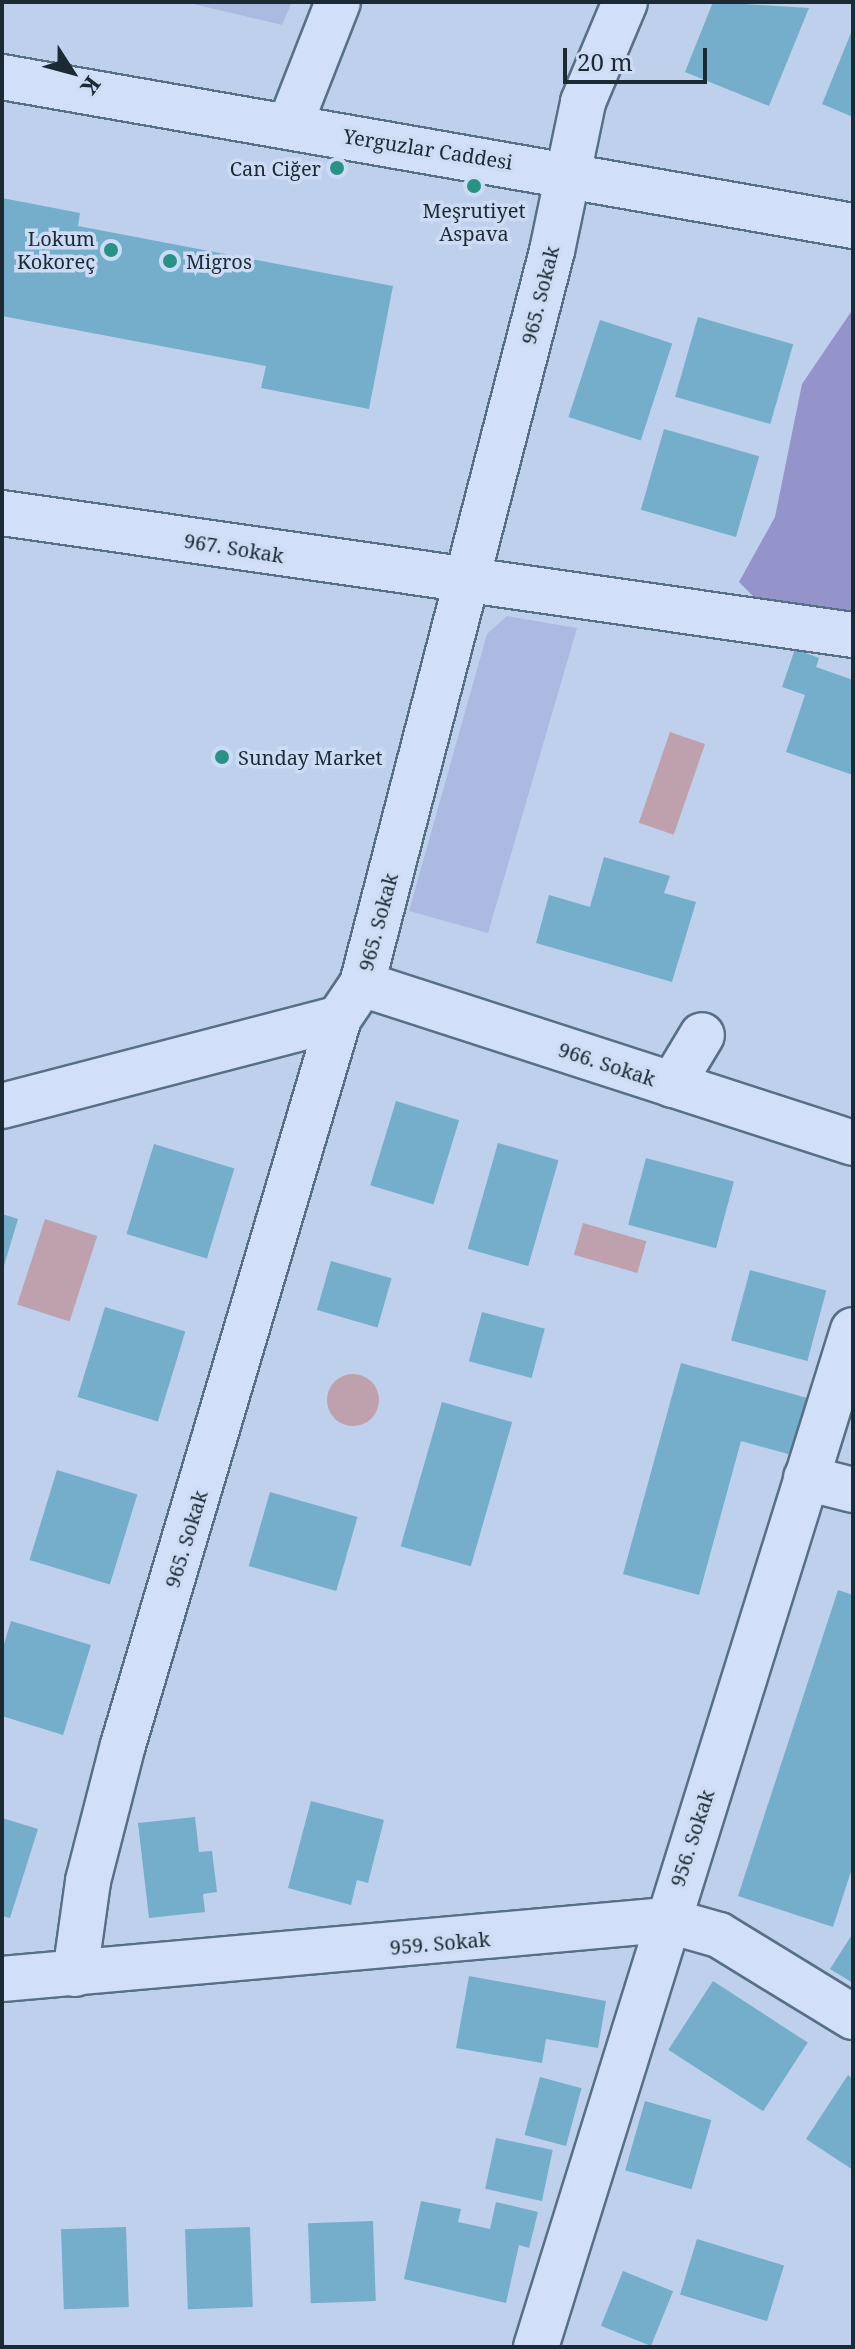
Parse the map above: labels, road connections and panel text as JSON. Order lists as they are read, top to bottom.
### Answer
{
  "streets": {
    "street": [
      "Yerguzlar Caddesi",
      "965. Sokak",
      "967. Sokak",
      "966. Sokak",
      "956. Sokak",
      "959. Sokak"
    ]
  },
  "crossings": [
    ["Yerguzlar Caddesi", "965. Sokak"],
    ["965. Sokak", "967. Sokak"],
    ["965. Sokak", "966. Sokak"],
    ["965. Sokak", "959. Sokak"],
    ["956. Sokak", "959. Sokak"]
  ],
  "places": [
    "Can Ciğer",
    "Meşrutiyet Aspava",
    "Lokum Kokoreç",
    "Migros",
    "Sunday Market"
  ],
  "scale_bar": "20 m",
  "north": "bottom right"
}
